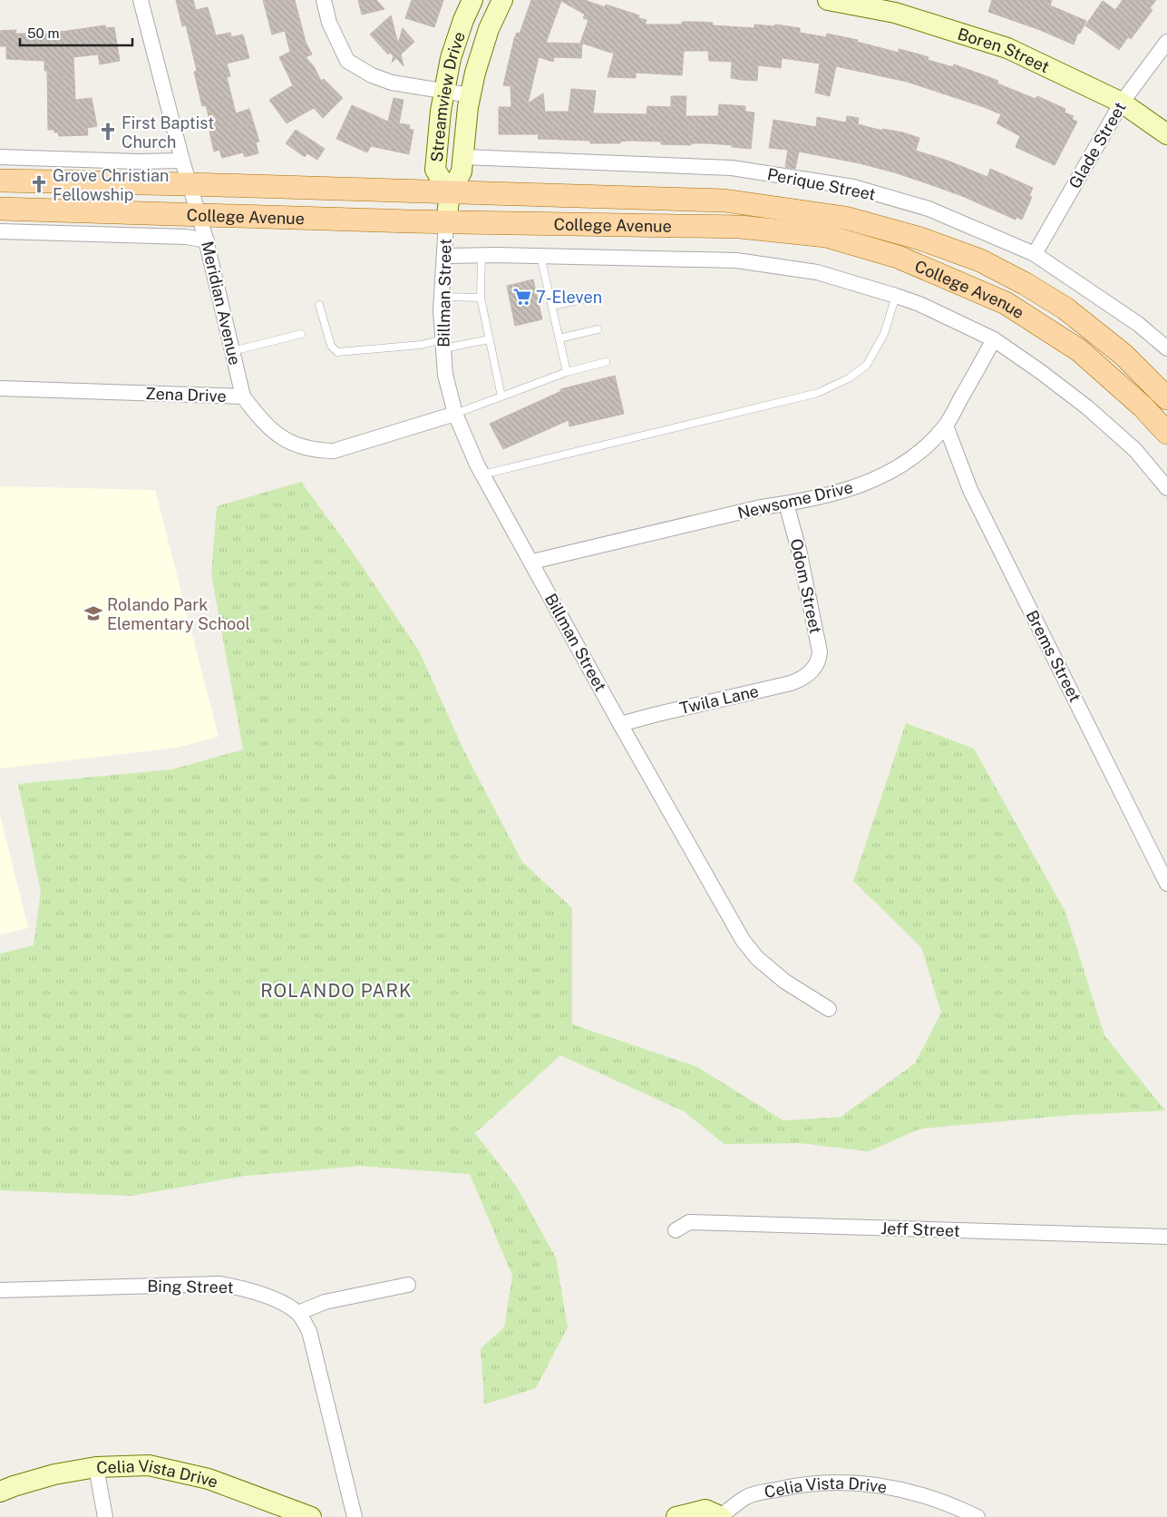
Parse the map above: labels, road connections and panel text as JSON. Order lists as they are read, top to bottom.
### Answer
{
  "streets": {
    "main road": ["College Avenue"],
    "street": [
      "Boren Street",
      "Streamview Drive",
      "Glade Street",
      "Perique Street",
      "Billman Street",
      "Meridian Avenue",
      "Zena Drive",
      "Newsome Drive",
      "Odom Street",
      "Brems Street",
      "Twila Lane",
      "Jeff Street",
      "Bing Street",
      "Celia Vista Drive"
    ]
  },
  "crossings": [
    ["Boren Street", "Glade Street"],
    ["Streamview Drive", "Perique Street"],
    ["Streamview Drive", "College Avenue"],
    ["Streamview Drive", "Billman Street"],
    ["Glade Street", "Perique Street"],
    ["College Avenue", "Billman Street"],
    ["College Avenue", "Meridian Avenue"],
    ["Billman Street", "Zena Drive"],
    ["Billman Street", "Newsome Drive"],
    ["Billman Street", "Twila Lane"],
    ["Meridian Avenue", "Zena Drive"],
    ["Newsome Drive", "Odom Street"],
    ["Newsome Drive", "Brems Street"],
    ["Odom Street", "Twila Lane"]
  ],
  "districts": ["ROLANDO PARK"],
  "places": {
    "church": ["First Baptist Church", "Grove Christian Fellowship"],
    "supermarket": ["7-Eleven"],
    "school or university": ["Rolando Park Elementary School"]
  },
  "scale_bar": "50 m"
}
